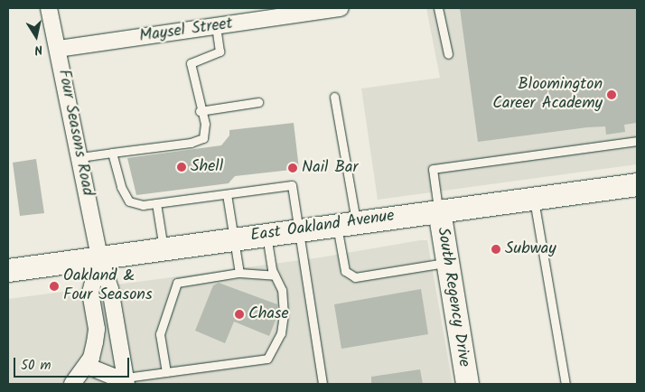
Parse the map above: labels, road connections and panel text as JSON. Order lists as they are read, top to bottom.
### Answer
{
  "streets": {
    "main road": ["East Oakland Avenue", "South Regency Drive"],
    "street": ["Maysel Street", "Four Seasons Road"]
  },
  "crossings": [
    ["Maysel Street", "Four Seasons Road"],
    ["Four Seasons Road", "East Oakland Avenue"],
    ["East Oakland Avenue", "South Regency Drive"]
  ],
  "places": [
    "Bloomington Career Academy",
    "Shell",
    "Nail Bar",
    "Subway",
    "Oakland & Four Seasons",
    "Chase"
  ],
  "scale_bar": "50 m",
  "north": "bottom"
}
